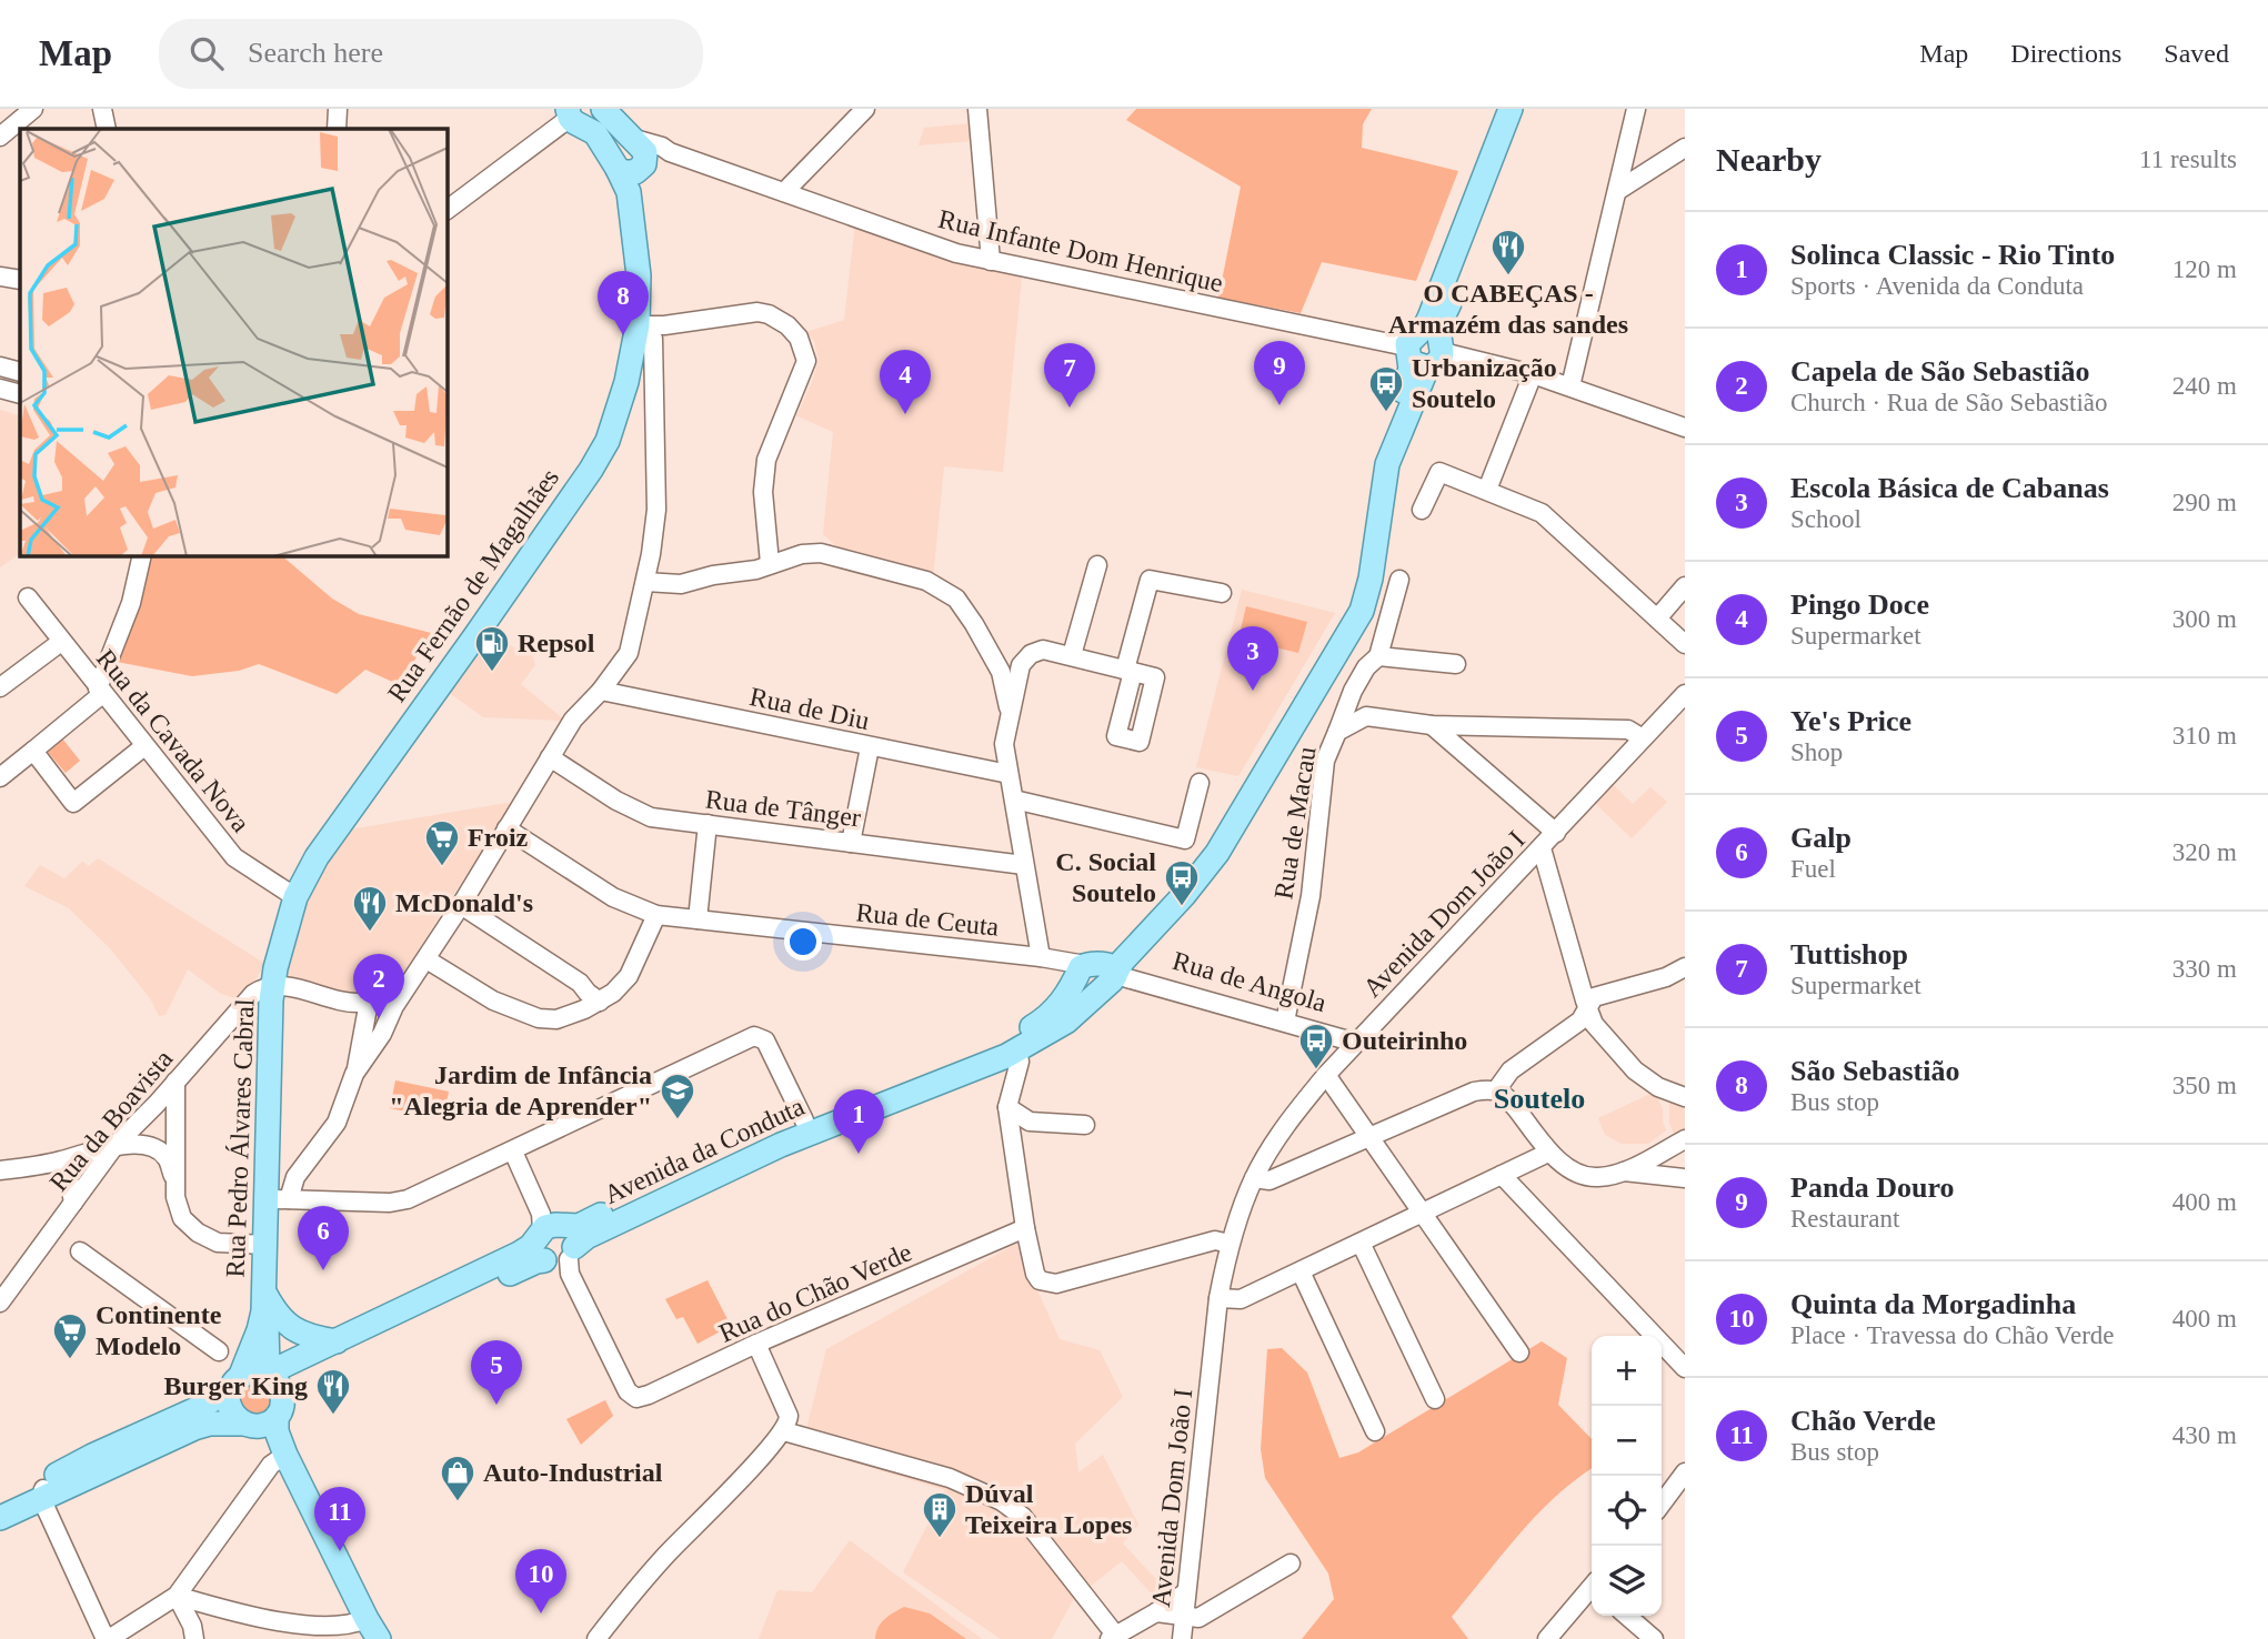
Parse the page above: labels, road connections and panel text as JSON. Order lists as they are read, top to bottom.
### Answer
{
  "streets": {
    "main road": ["Rua Fernão de Magalhães", "Rua Pedro Álvares Cabral", "Avenida da Conduta"],
    "street": [
      "Rua Infante Dom Henrique",
      "Rua de Diu",
      "Rua da Cavada Nova",
      "Rua de Tânger",
      "Rua de Macau",
      "Avenida Dom João I",
      "Rua de Ceuta",
      "Rua de Angola",
      "Rua da Boavista",
      "Rua do Chão Verde"
    ]
  },
  "crossings": [
    ["Rua Fernão de Magalhães", "Rua da Cavada Nova"],
    ["Rua Fernão de Magalhães", "Rua da Boavista"],
    ["Rua Fernão de Magalhães", "Rua Pedro Álvares Cabral"],
    ["Rua de Macau", "Rua de Angola"],
    ["Avenida Dom João I", "Rua de Angola"],
    ["Rua de Ceuta", "Rua de Angola"],
    ["Rua de Angola", "Avenida da Conduta"],
    ["Rua da Boavista", "Rua Pedro Álvares Cabral"],
    ["Rua Pedro Álvares Cabral", "Avenida da Conduta"],
    ["Avenida da Conduta", "Rua do Chão Verde"]
  ],
  "districts": ["Soutelo"],
  "places": {
    "restaurant": ["O CABEÇAS - Armazém das sandes", "McDonald's", "Burger King"],
    "bus stop": ["Urbanização Soutelo", "C. Social Soutelo", "Outeirinho"],
    "fuel station": ["Repsol"],
    "supermarket": ["Froiz", "Continente Modelo"],
    "school or university": ["Jardim de Infância \"Alegria de Aprender\""],
    "shop": ["Auto-Industrial"],
    "building": ["Dúval Teixeira Lopes"]
  },
  "page": {
    "header": "Map",
    "search": "Search here",
    "nav": ["Map", "Directions", "Saved"],
    "heading": ["Nearby", "11 results"],
    "list": [
      {
        "mark": "1",
        "name": "Solinca Classic - Rio Tinto",
        "note": "Sports · Avenida da Conduta",
        "value": "120 m"
      },
      {
        "mark": "2",
        "name": "Capela de São Sebastião",
        "note": "Church · Rua de São Sebastião",
        "value": "240 m"
      },
      {
        "mark": "3",
        "name": "Escola Básica de Cabanas",
        "note": "School",
        "value": "290 m"
      },
      {
        "mark": "4",
        "name": "Pingo Doce",
        "note": "Supermarket",
        "value": "300 m"
      },
      {
        "mark": "5",
        "name": "Ye's Price",
        "note": "Shop",
        "value": "310 m"
      },
      {
        "mark": "6",
        "name": "Galp",
        "note": "Fuel",
        "value": "320 m"
      },
      {
        "mark": "7",
        "name": "Tuttishop",
        "note": "Supermarket",
        "value": "330 m"
      },
      {
        "mark": "8",
        "name": "São Sebastião",
        "note": "Bus stop",
        "value": "350 m"
      },
      {
        "mark": "9",
        "name": "Panda Douro",
        "note": "Restaurant",
        "value": "400 m"
      },
      {
        "mark": "10",
        "name": "Quinta da Morgadinha",
        "note": "Place · Travessa do Chão Verde",
        "value": "400 m"
      },
      {
        "mark": "11",
        "name": "Chão Verde",
        "note": "Bus stop",
        "value": "430 m"
      }
    ],
    "pins": [
      "8",
      "9",
      "7",
      "4",
      "3",
      "2",
      "1",
      "6",
      "5",
      "11",
      "10"
    ],
    "map_buttons": ["+", "−"]
  }
}
